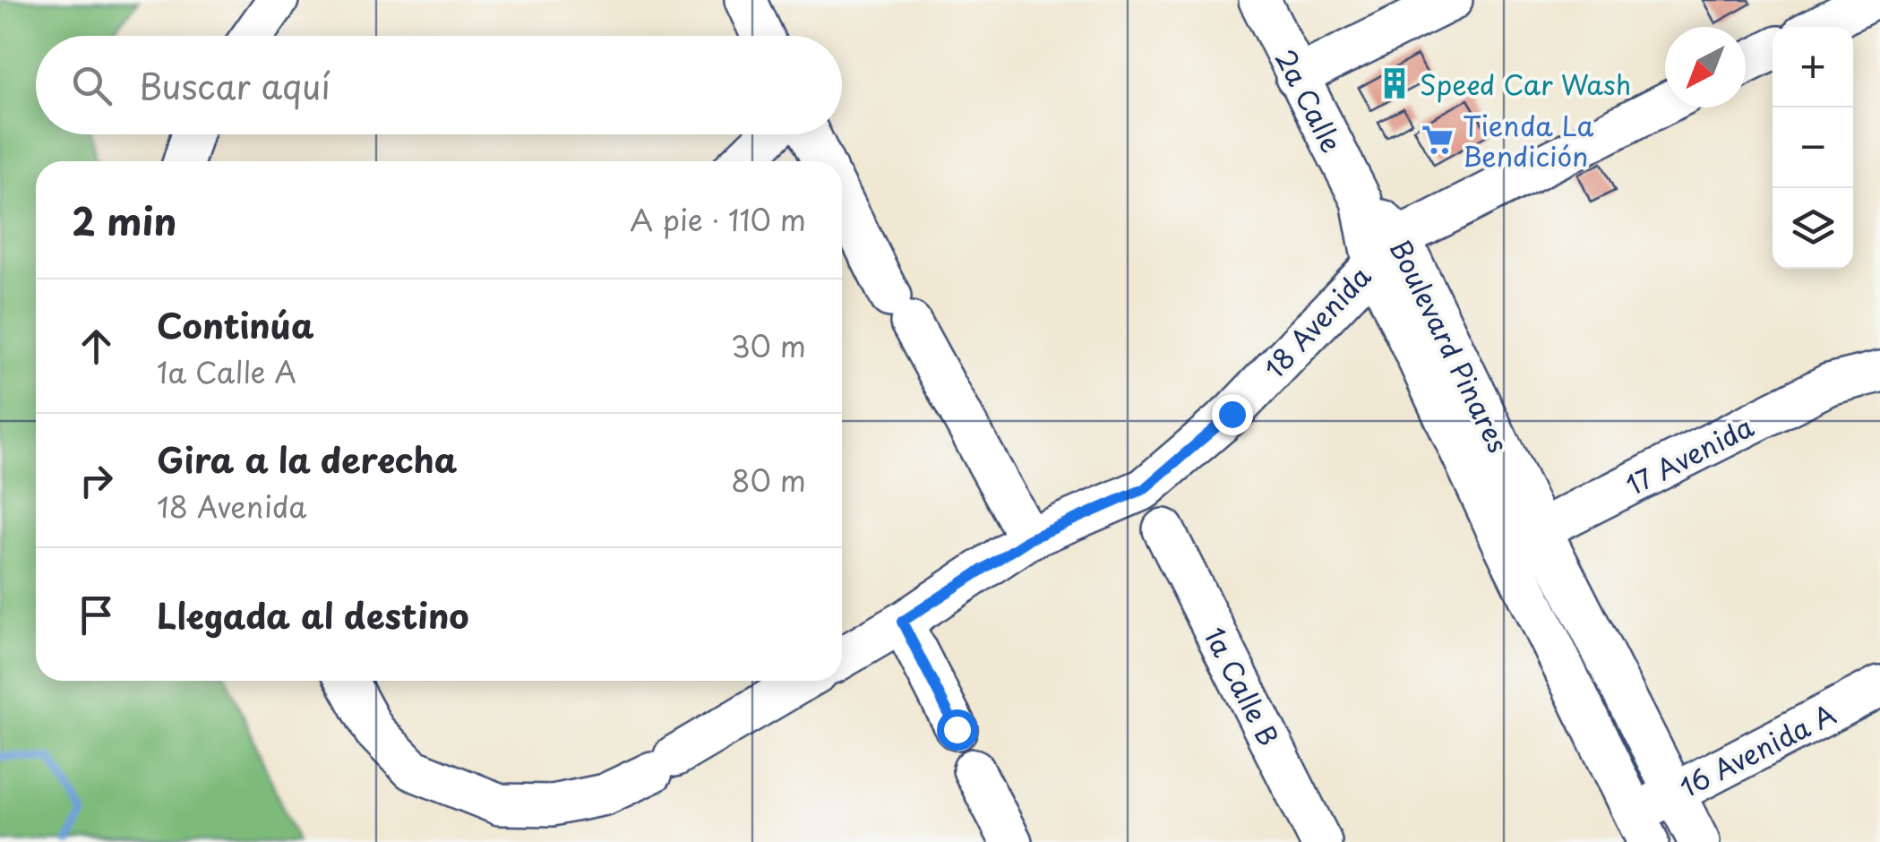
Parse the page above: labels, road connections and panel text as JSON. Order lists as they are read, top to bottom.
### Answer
{
  "streets": {
    "street": [
      "2a Calle",
      "18 Avenida",
      "Boulevard Pinares",
      "17 Avenida",
      "1a Calle B",
      "16 Avenida A"
    ]
  },
  "crossings": [
    ["2a Calle", "Boulevard Pinares"],
    ["18 Avenida", "Boulevard Pinares"],
    ["Boulevard Pinares", "17 Avenida"],
    ["Boulevard Pinares", "16 Avenida A"]
  ],
  "places": {
    "building": ["Speed Car Wash"],
    "supermarket": ["Tienda La Bendición"]
  },
  "north": "bottom left",
  "page": {
    "map_buttons": ["+", "−"],
    "search": "Buscar aquí",
    "heading": ["2 min", "A pie · 110 m"],
    "list": [
      ["Continúa", "1a Calle A", "30 m"],
      ["Gira a la derecha", "18 Avenida", "80 m"],
      "Llegada al destino"
    ]
  }
}
